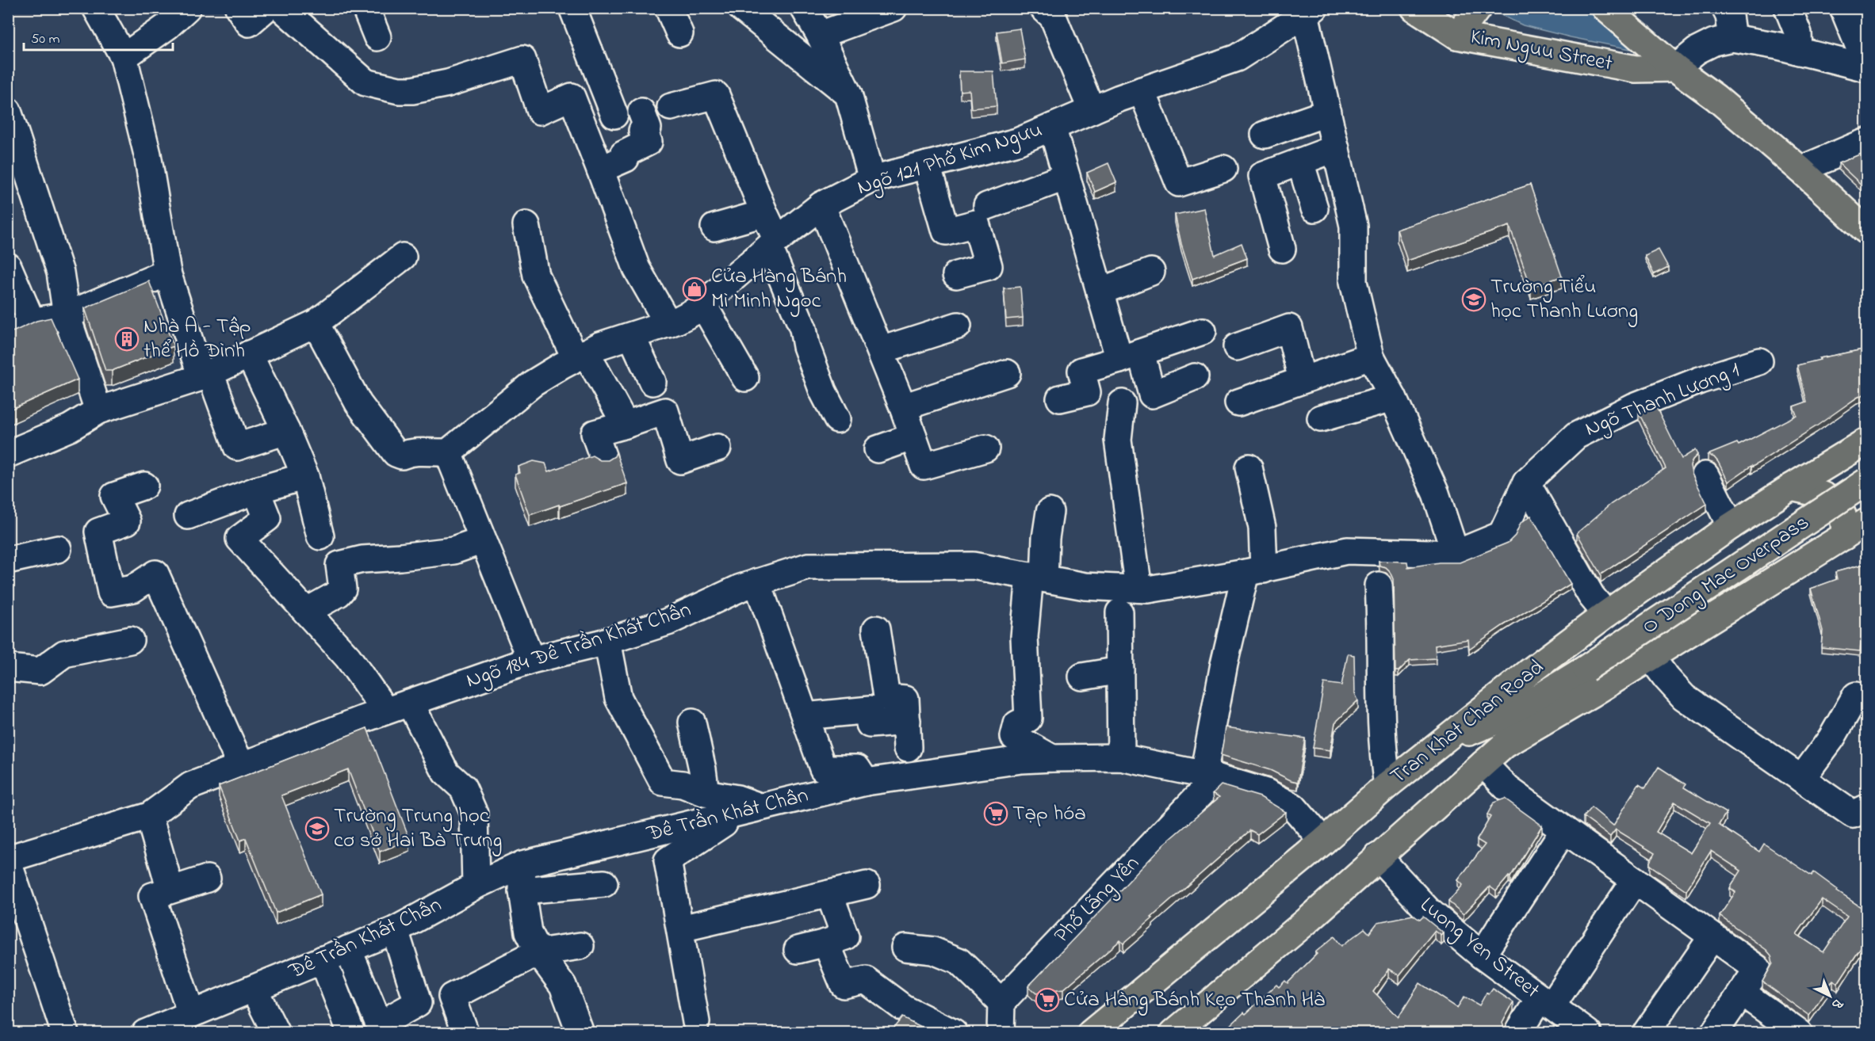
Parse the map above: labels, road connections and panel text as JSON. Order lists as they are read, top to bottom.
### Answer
{
  "streets": {
    "main road": ["Kim Nguu Street", "O Dong Mac Overpass", "Tran Khat Chan Road"],
    "street": [
      "Ngõ 121 Phố Kim Ngưu",
      "Ngõ Thanh Lương 1",
      "Ngõ 184 Đê Trần Khát Chân",
      "Đê Trần Khát Chân",
      "Phố Lãng Yên",
      "Luong Yen Street"
    ]
  },
  "crossings": [
    ["O Dong Mac Overpass", "Tran Khat Chan Road"],
    ["Tran Khat Chan Road", "Đê Trần Khát Chân"],
    ["Tran Khat Chan Road", "Luong Yen Street"],
    ["Đê Trần Khát Chân", "Phố Lãng Yên"]
  ],
  "places": {
    "shop": ["Cửa Hàng Bánh Mì Minh Ngoc"],
    "school or university": ["Trường Tiểu học Thanh Lương", "Trường Trung học cơ sở Hai Bà Trưng"],
    "building": ["Nhà A - Tập thể Hồ Đình"],
    "supermarket": ["Tạp hóa", "Cửa Hàng Bánh Kẹo Thanh Hà"]
  },
  "scale_bar": "50 m",
  "north": "bottom right"
}
